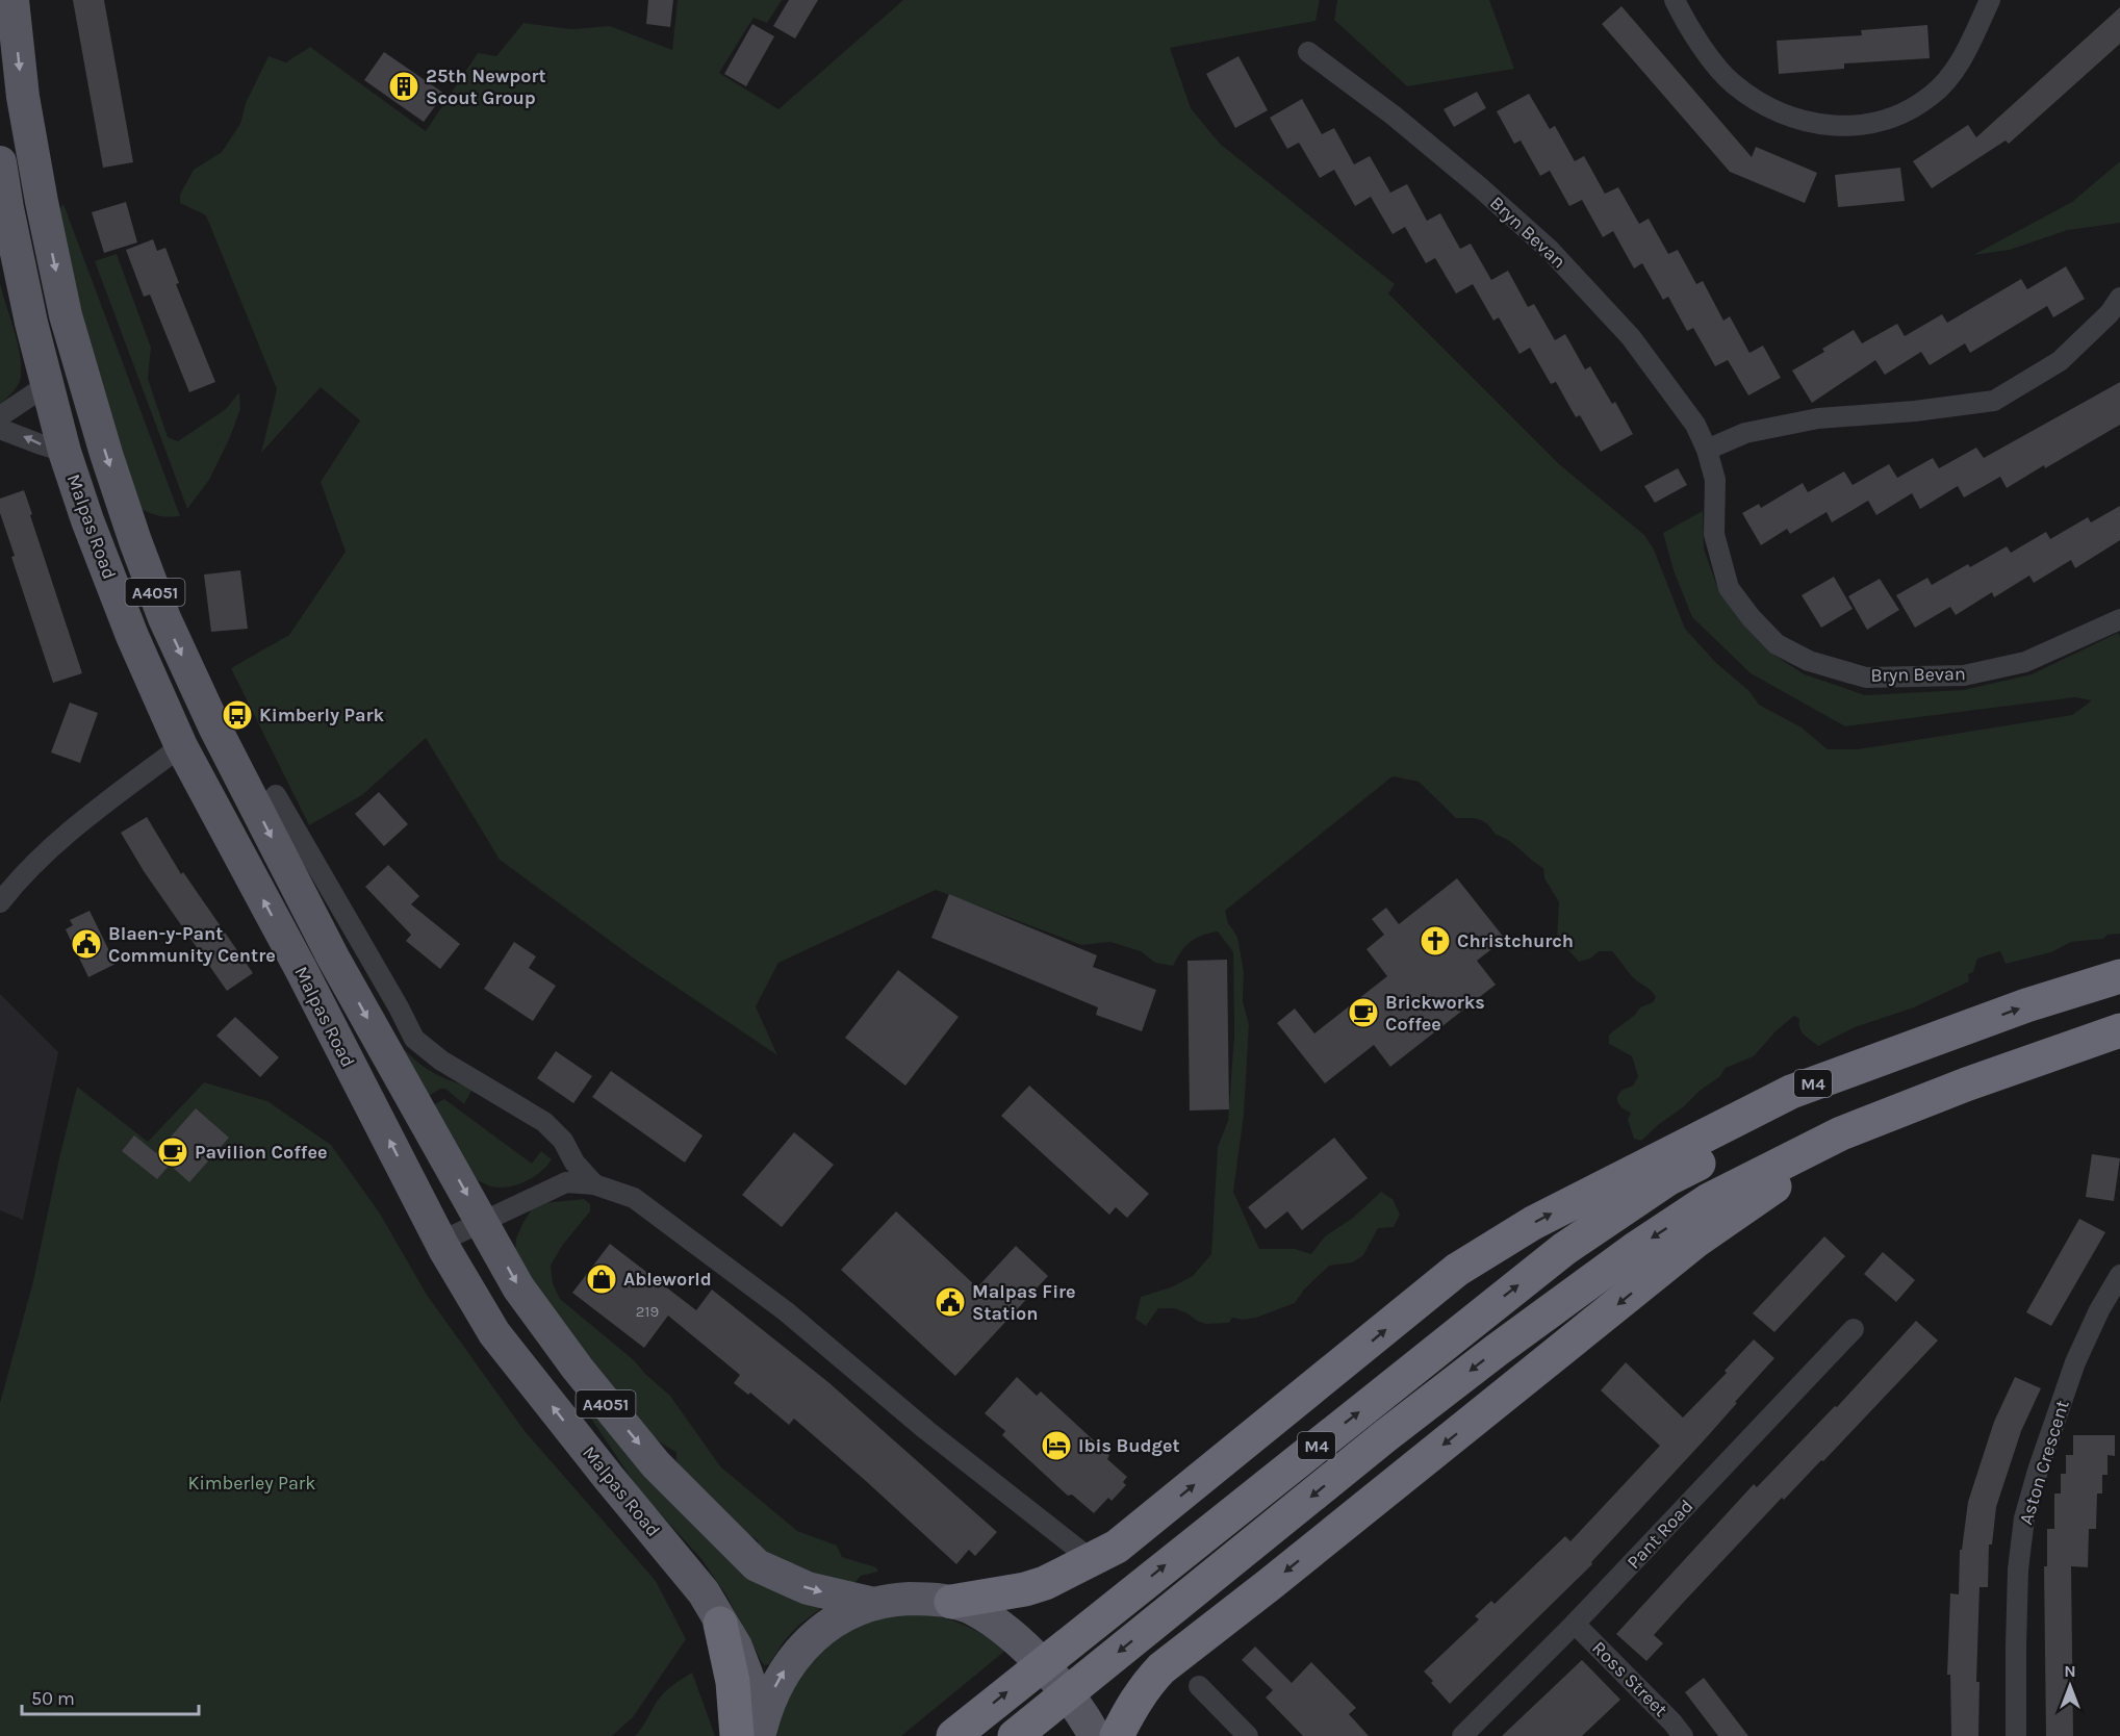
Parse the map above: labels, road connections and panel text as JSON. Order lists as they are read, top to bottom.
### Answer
{
  "streets": {
    "highway": ["M4"],
    "main road": ["Malpas Road", "A4051"],
    "street": [
      "Bryn Bevan",
      "Aston Crescent",
      "Pant Road",
      "Ross Street"
    ]
  },
  "crossings": [
    ["Pant Road", "Ross Street"]
  ],
  "parks": ["Kimberley Park"],
  "places": {
    "building": ["25th Newport Scout Group"],
    "bus stop": ["Kimberly Park"],
    "church": ["Christchurch"],
    "public building": ["Blaen-y-Pant Community Centre", "Malpas Fire Station"],
    "cafe": ["Brickworks Coffee", "Pavilion Coffee"],
    "shop": ["Ableworld"],
    "hotel": ["Ibis Budget"]
  },
  "house_numbers": ["219"],
  "scale_bar": "50 m",
  "north": "top"
}
